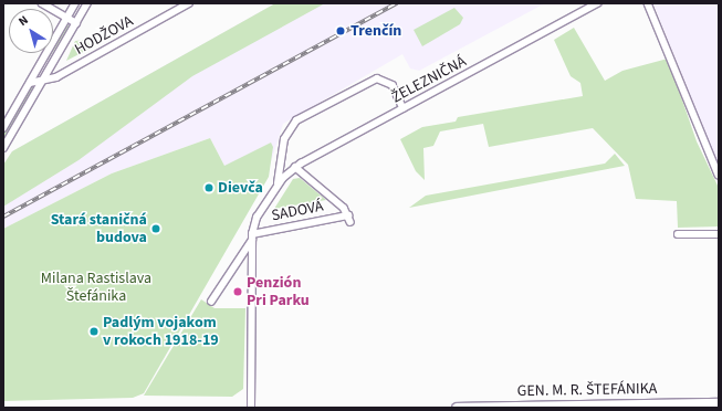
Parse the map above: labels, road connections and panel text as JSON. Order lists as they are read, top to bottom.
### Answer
{
  "streets": {
    "main road": ["GEN. M. R. ŠTEFÁNIKA"],
    "street": ["HODŽOVA", "ŽELEZNIČNÁ", "SADOVÁ"]
  },
  "parks": ["Milana Rastislava Štefánika"],
  "places": [
    "Trenčín",
    "Dievča",
    "Stará staničná budova",
    "Penzión Pri Parku",
    "Padlým vojakom v rokoch 1918-19"
  ],
  "north": "top left"
}
